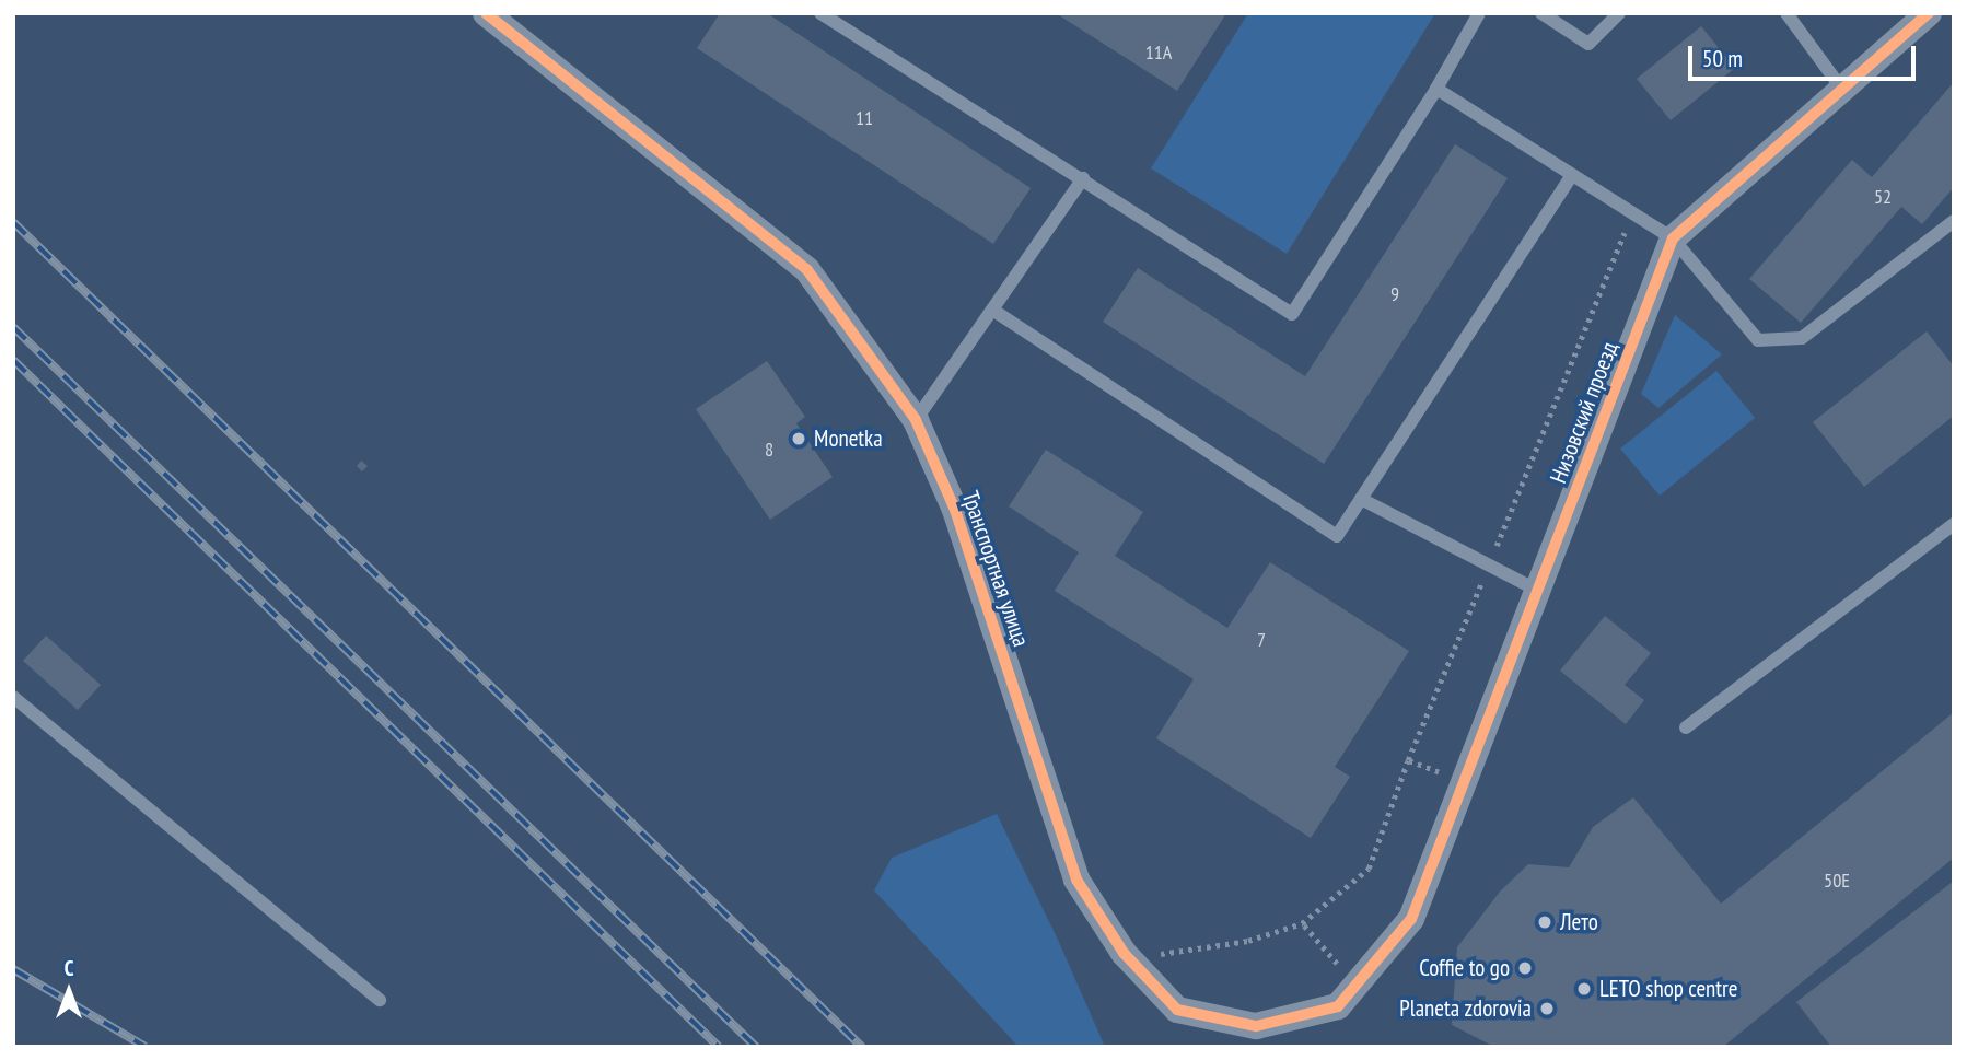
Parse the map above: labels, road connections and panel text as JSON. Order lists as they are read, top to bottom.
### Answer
{
  "streets": {
    "street": ["Низовский проезд", "Транспортная улица"]
  },
  "crossings": [
    ["Низовский проезд", "Транспортная улица"]
  ],
  "places": [
    "Monetka",
    "Лето",
    "Coffie to go",
    "LETO shop centre",
    "Planeta zdorovia"
  ],
  "house_numbers": [
    "11А",
    "11",
    "52",
    "9",
    "8",
    "7",
    "50Е"
  ],
  "scale_bar": "50 m",
  "north": "top"
}
